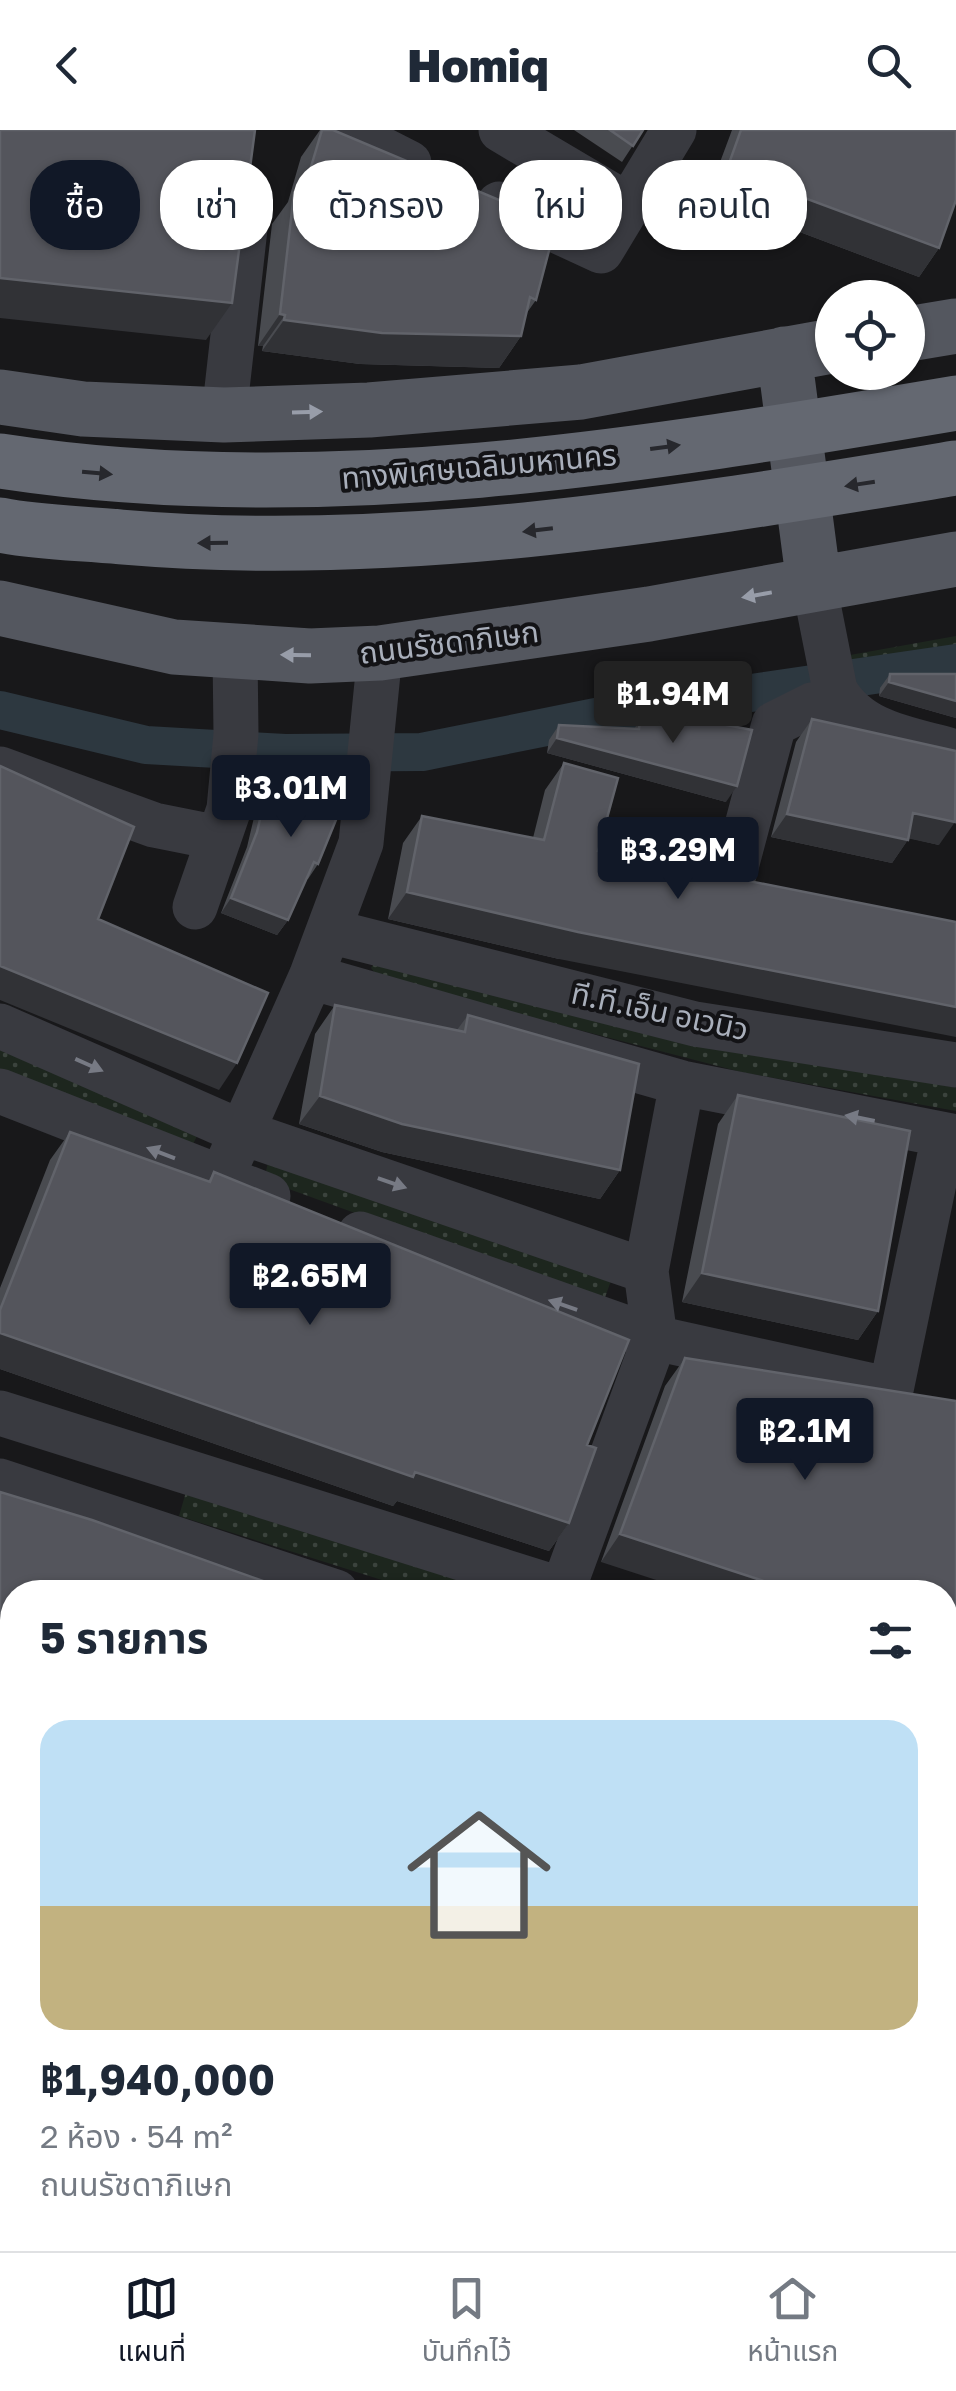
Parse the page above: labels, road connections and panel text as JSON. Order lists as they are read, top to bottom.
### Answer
{
  "streets": {
    "highway": ["ทางพิเศษเฉลิมมหานคร"],
    "main road": ["ถนนรัชดาภิเษก"],
    "street": ["ที.ที.เอ็น อเวนิว"]
  },
  "page": {
    "header": "Homiq",
    "chip": [
      "ซื้อ",
      "เช่า",
      "ตัวกรอง",
      "ใหม่",
      "คอนโด"
    ],
    "price": [
      "฿1.94M",
      "฿3.01M",
      "฿3.29M",
      "฿2.65M",
      "฿2.1M"
    ],
    "heading": "5 รายการ",
    "list": [
      {
        "name": "฿1,940,000",
        "note": "2 ห้อง · 54 m² · ถนนรัชดาภิเษก"
      }
    ],
    "tabs": ["แผนที่", "บันทึกไว้", "หน้าแรก"]
  }
}
